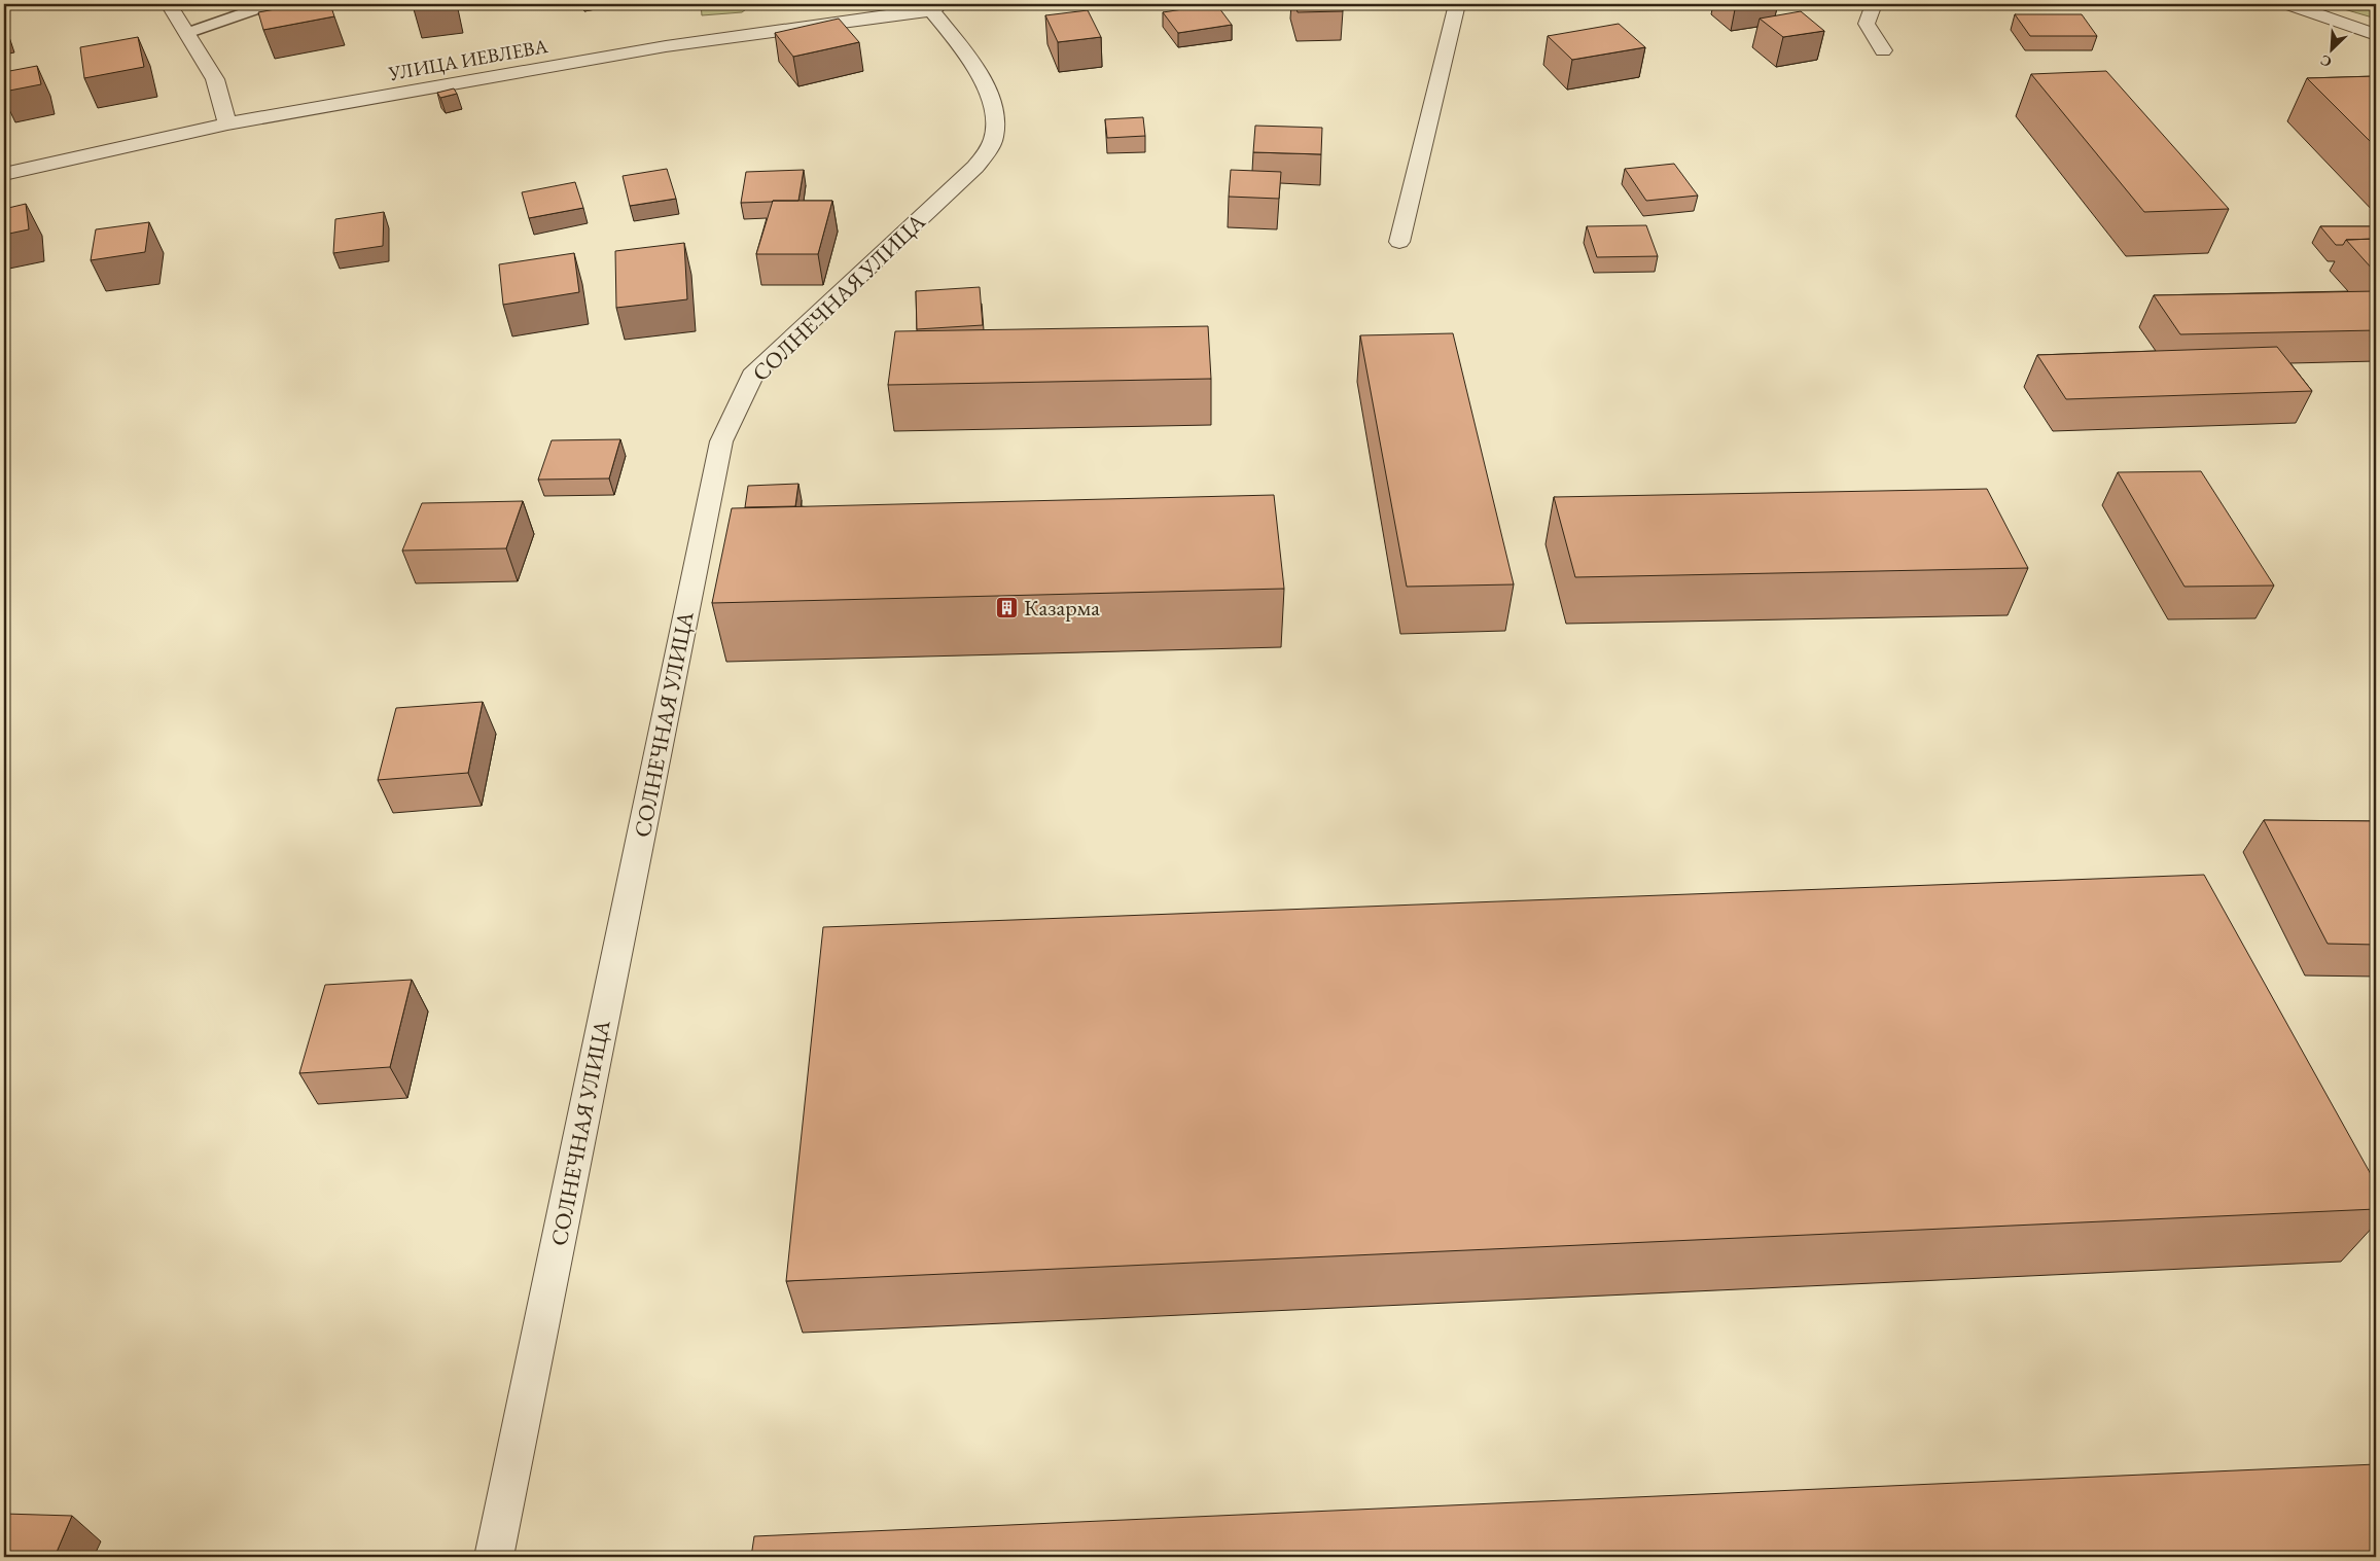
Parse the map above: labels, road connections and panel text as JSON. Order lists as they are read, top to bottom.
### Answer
{
  "streets": {
    "street": ["УЛИЦА ИЕВЛЕВА", "СОЛНЕЧНАЯ УЛИЦА"]
  },
  "crossings": [
    ["УЛИЦА ИЕВЛЕВА", "СОЛНЕЧНАЯ УЛИЦА"]
  ],
  "places": {
    "building": ["Казарма"]
  },
  "north": "bottom left"
}
